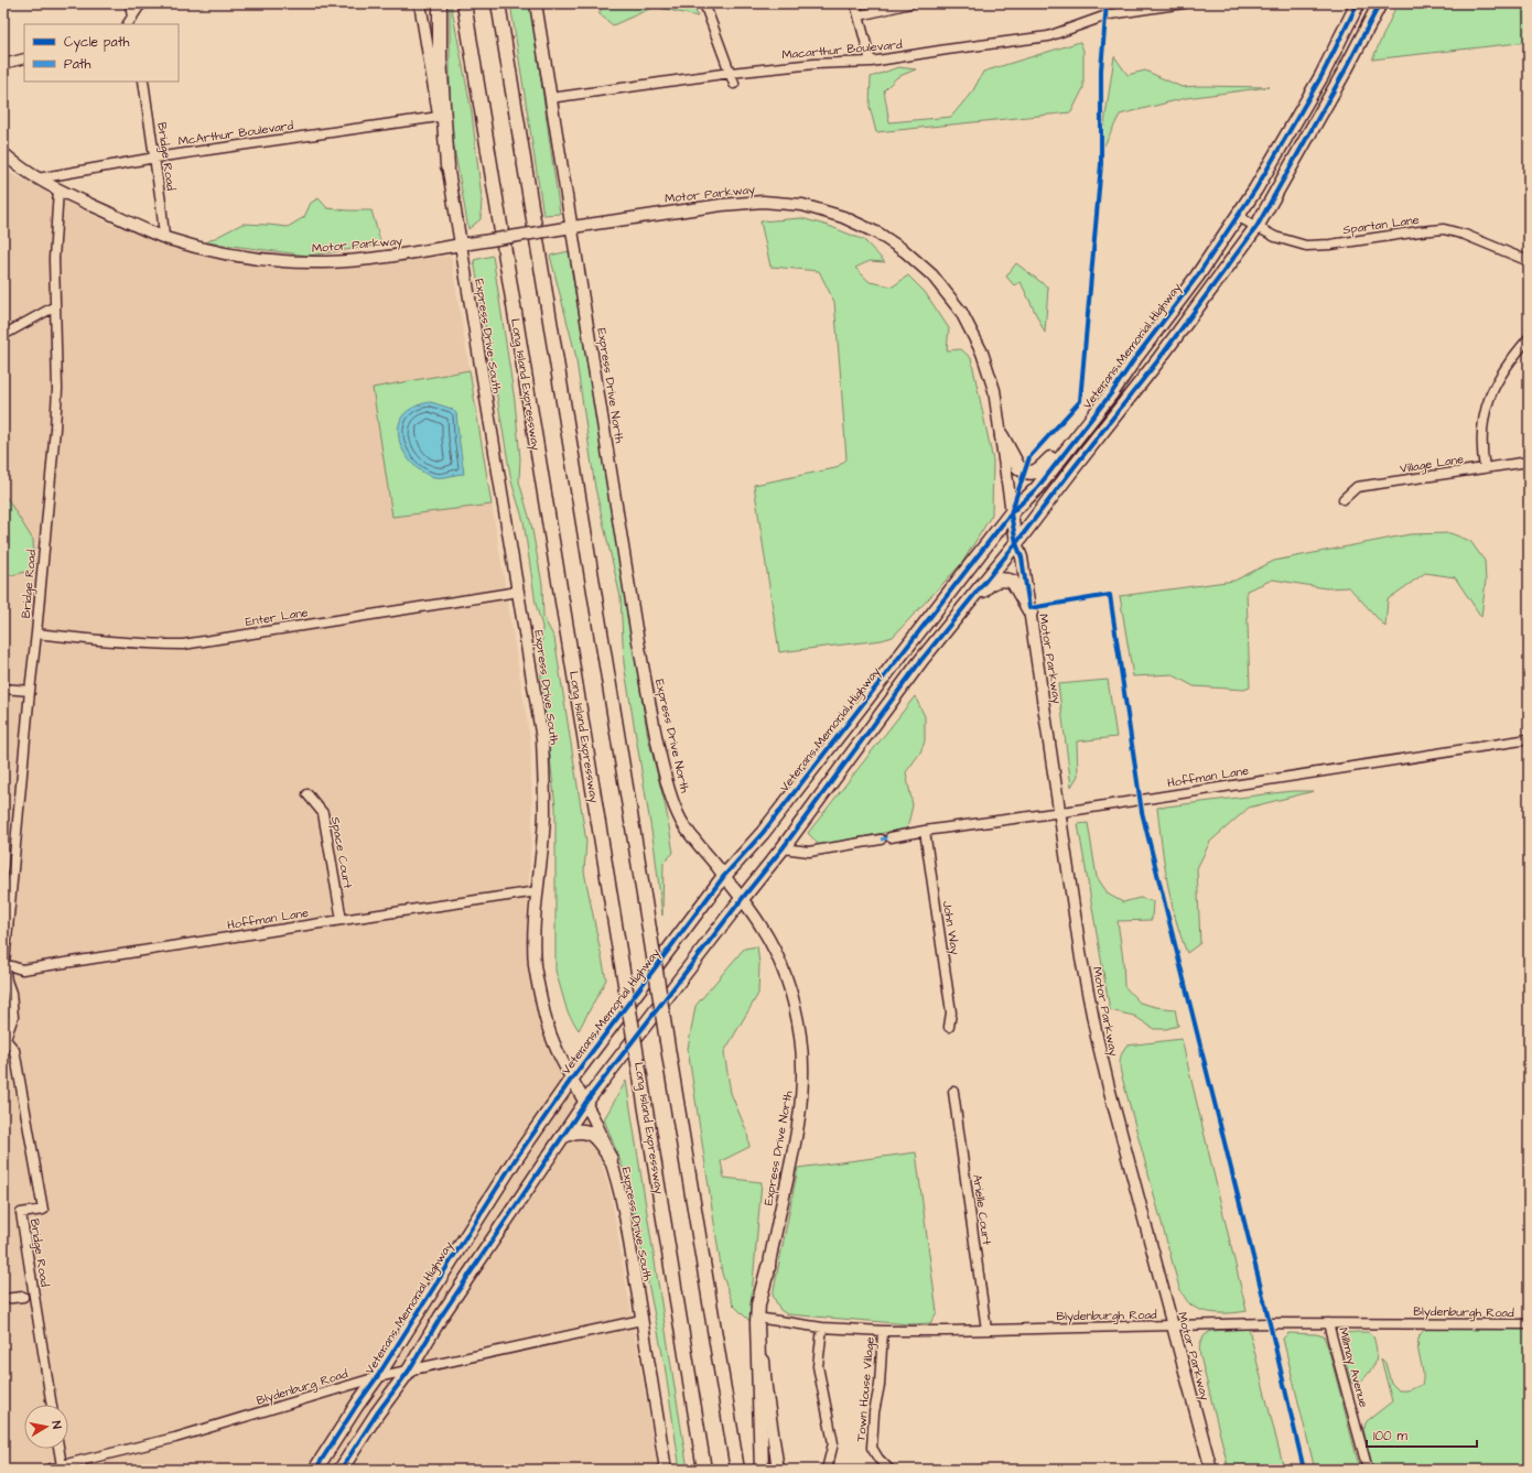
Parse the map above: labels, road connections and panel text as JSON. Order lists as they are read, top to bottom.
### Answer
{
  "streets": {
    "highway": ["Veterans Memorial Highway", "Long Island Expressway"],
    "main road": ["Motor Parkway", "Express Drive South", "Express Drive North"],
    "street": [
      "Macarthur Boulevard",
      "McArthur Boulevard",
      "Bridge Road",
      "Spartan Lane",
      "Village Lane",
      "Enter Lane",
      "Hoffman Lane",
      "Space Court",
      "John Way",
      "Arielle Court",
      "Blydenburgh Road",
      "Millmay Avenue",
      "Blydenburg Road",
      "Town House Village"
    ]
  },
  "crossings": [
    ["Macarthur Boulevard", "Express Drive North"],
    ["McArthur Boulevard", "Bridge Road"],
    ["McArthur Boulevard", "Motor Parkway"],
    ["McArthur Boulevard", "Express Drive South"],
    ["Bridge Road", "Motor Parkway"],
    ["Bridge Road", "Enter Lane"],
    ["Bridge Road", "Hoffman Lane"],
    ["Motor Parkway", "Express Drive South"],
    ["Motor Parkway", "Veterans Memorial Highway"],
    ["Motor Parkway", "Express Drive North"],
    ["Motor Parkway", "Hoffman Lane"],
    ["Motor Parkway", "Blydenburgh Road"],
    ["Spartan Lane", "Veterans Memorial Highway"],
    ["Express Drive South", "Veterans Memorial Highway"],
    ["Express Drive South", "Enter Lane"],
    ["Express Drive South", "Hoffman Lane"],
    ["Express Drive South", "Blydenburg Road"],
    ["Veterans Memorial Highway", "Express Drive North"],
    ["Veterans Memorial Highway", "Blydenburg Road"],
    ["Express Drive North", "Blydenburgh Road"],
    ["Hoffman Lane", "Space Court"],
    ["Hoffman Lane", "John Way"],
    ["Arielle Court", "Blydenburgh Road"],
    ["Blydenburgh Road", "Millmay Avenue"],
    ["Blydenburgh Road", "Town House Village"]
  ],
  "legend": ["Cycle path", "Path"],
  "scale_bar": "100 m",
  "north": "right"
}
